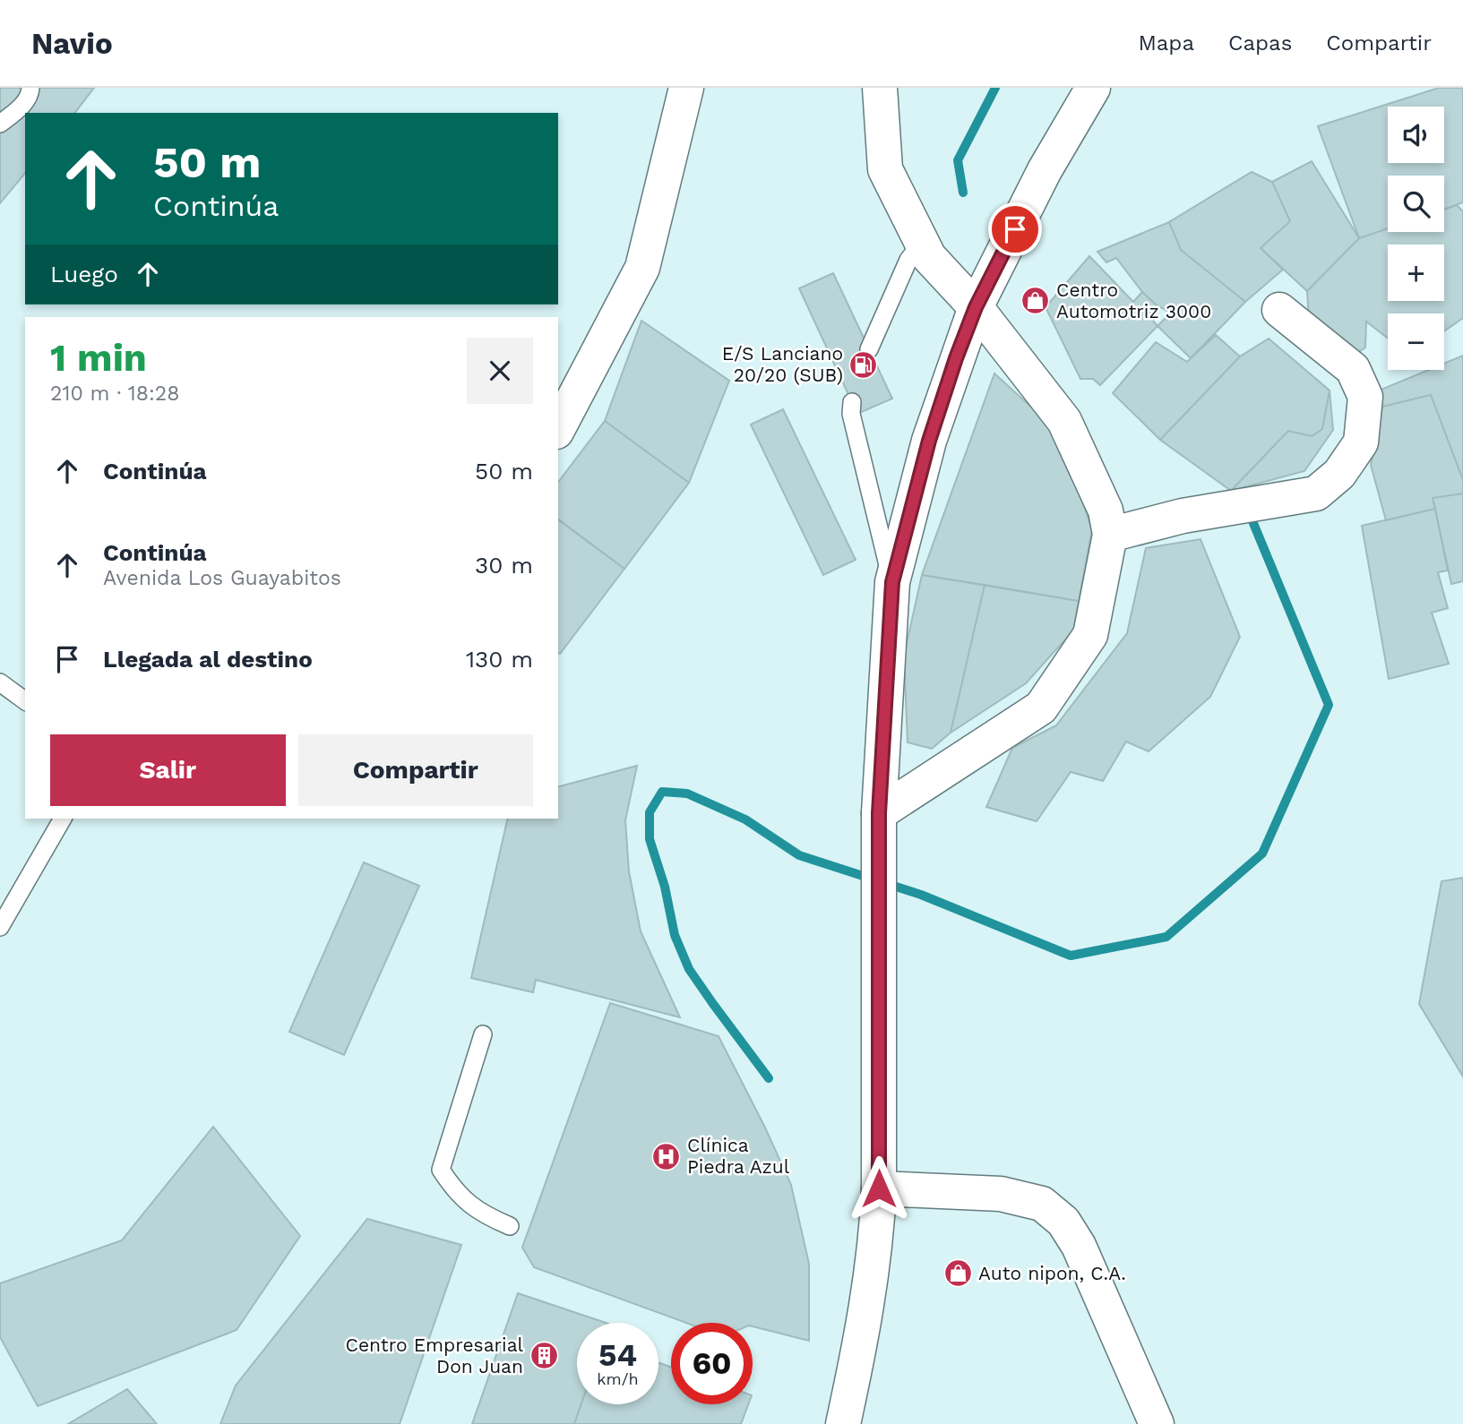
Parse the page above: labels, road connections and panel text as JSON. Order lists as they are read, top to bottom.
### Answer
{
  "places": {
    "shop": ["Centro Automotriz 3000", "Auto nipon, C.A."],
    "fuel station": ["E/S Lanciano 20/20 (SUB)"],
    "hospital": ["Clínica Piedra Azul"],
    "building": ["Centro Empresarial Don Juan"]
  },
  "page": {
    "header": "Navio",
    "nav": ["Mapa", "Capas", "Compartir"],
    "map_buttons": ["+", "−"],
    "turn": ["50 m", "Continúa"],
    "then": "Luego",
    "heading": ["1 min", "210 m · 18:28"],
    "list": [
      {
        "name": "Continúa",
        "value": "50 m"
      },
      {
        "name": "Continúa",
        "note": "Avenida Los Guayabitos",
        "value": "30 m"
      },
      {
        "name": "Llegada al destino",
        "value": "130 m"
      }
    ],
    "buttons": ["Salir", "Compartir"],
    "speed": "54 km/h",
    "limit": "60"
  }
}
